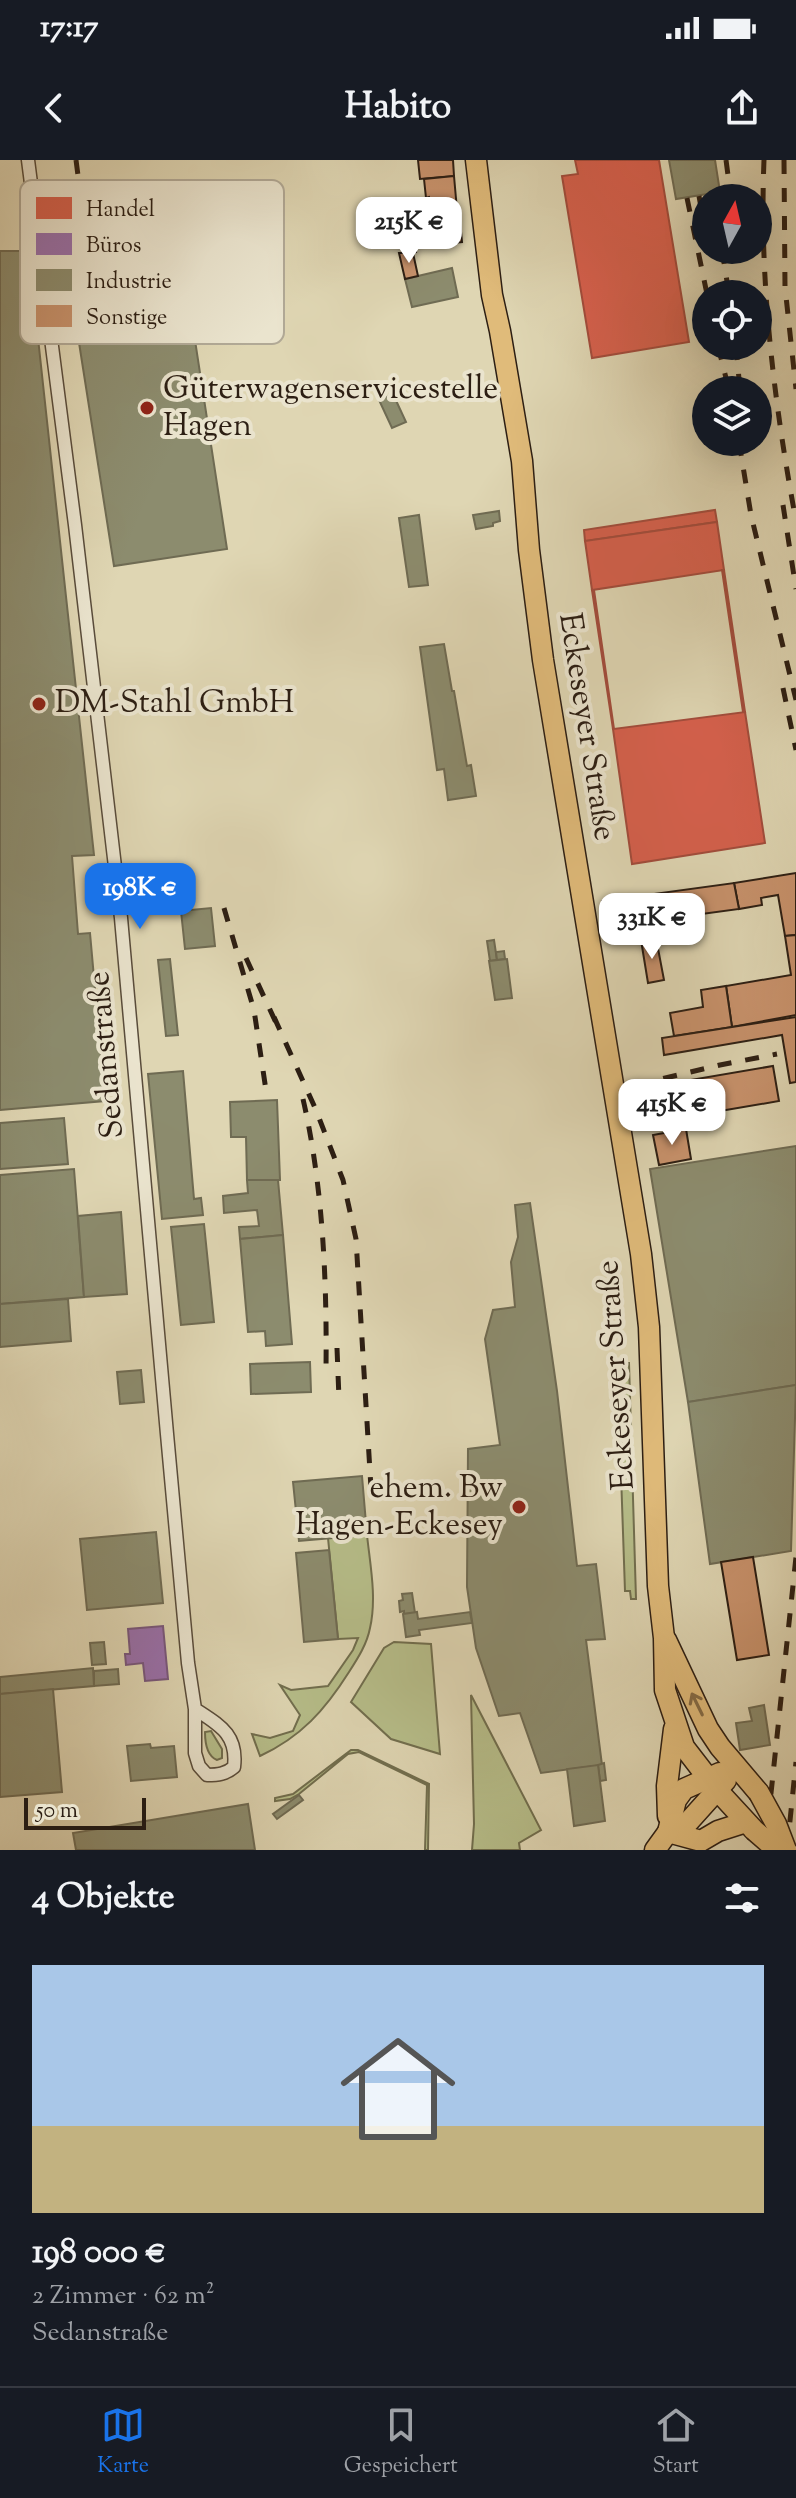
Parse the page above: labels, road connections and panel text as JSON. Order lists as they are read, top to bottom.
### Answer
{
  "streets": {
    "main road": ["Eckeseyer Straße"],
    "street": ["Sedanstraße"]
  },
  "places": ["Güterwagenservicestelle Hagen", "DM-Stahl GmbH", "ehem. Bw Hagen-Eckesey"],
  "legend": [
    "Handel",
    "Büros",
    "Industrie",
    "Sonstige"
  ],
  "scale_bar": "50 m",
  "north": "top",
  "page": {
    "status": "17:17",
    "header": "Habito",
    "price": [
      "215K €",
      "198K €",
      "331K €",
      "415K €"
    ],
    "scale": "50 m",
    "heading": "4 Objekte",
    "list": [
      {
        "name": "198 000 €",
        "note": "2 Zimmer · 62 m² · Sedanstraße"
      }
    ],
    "tabs": ["Karte", "Gespeichert", "Start"]
  }
}
